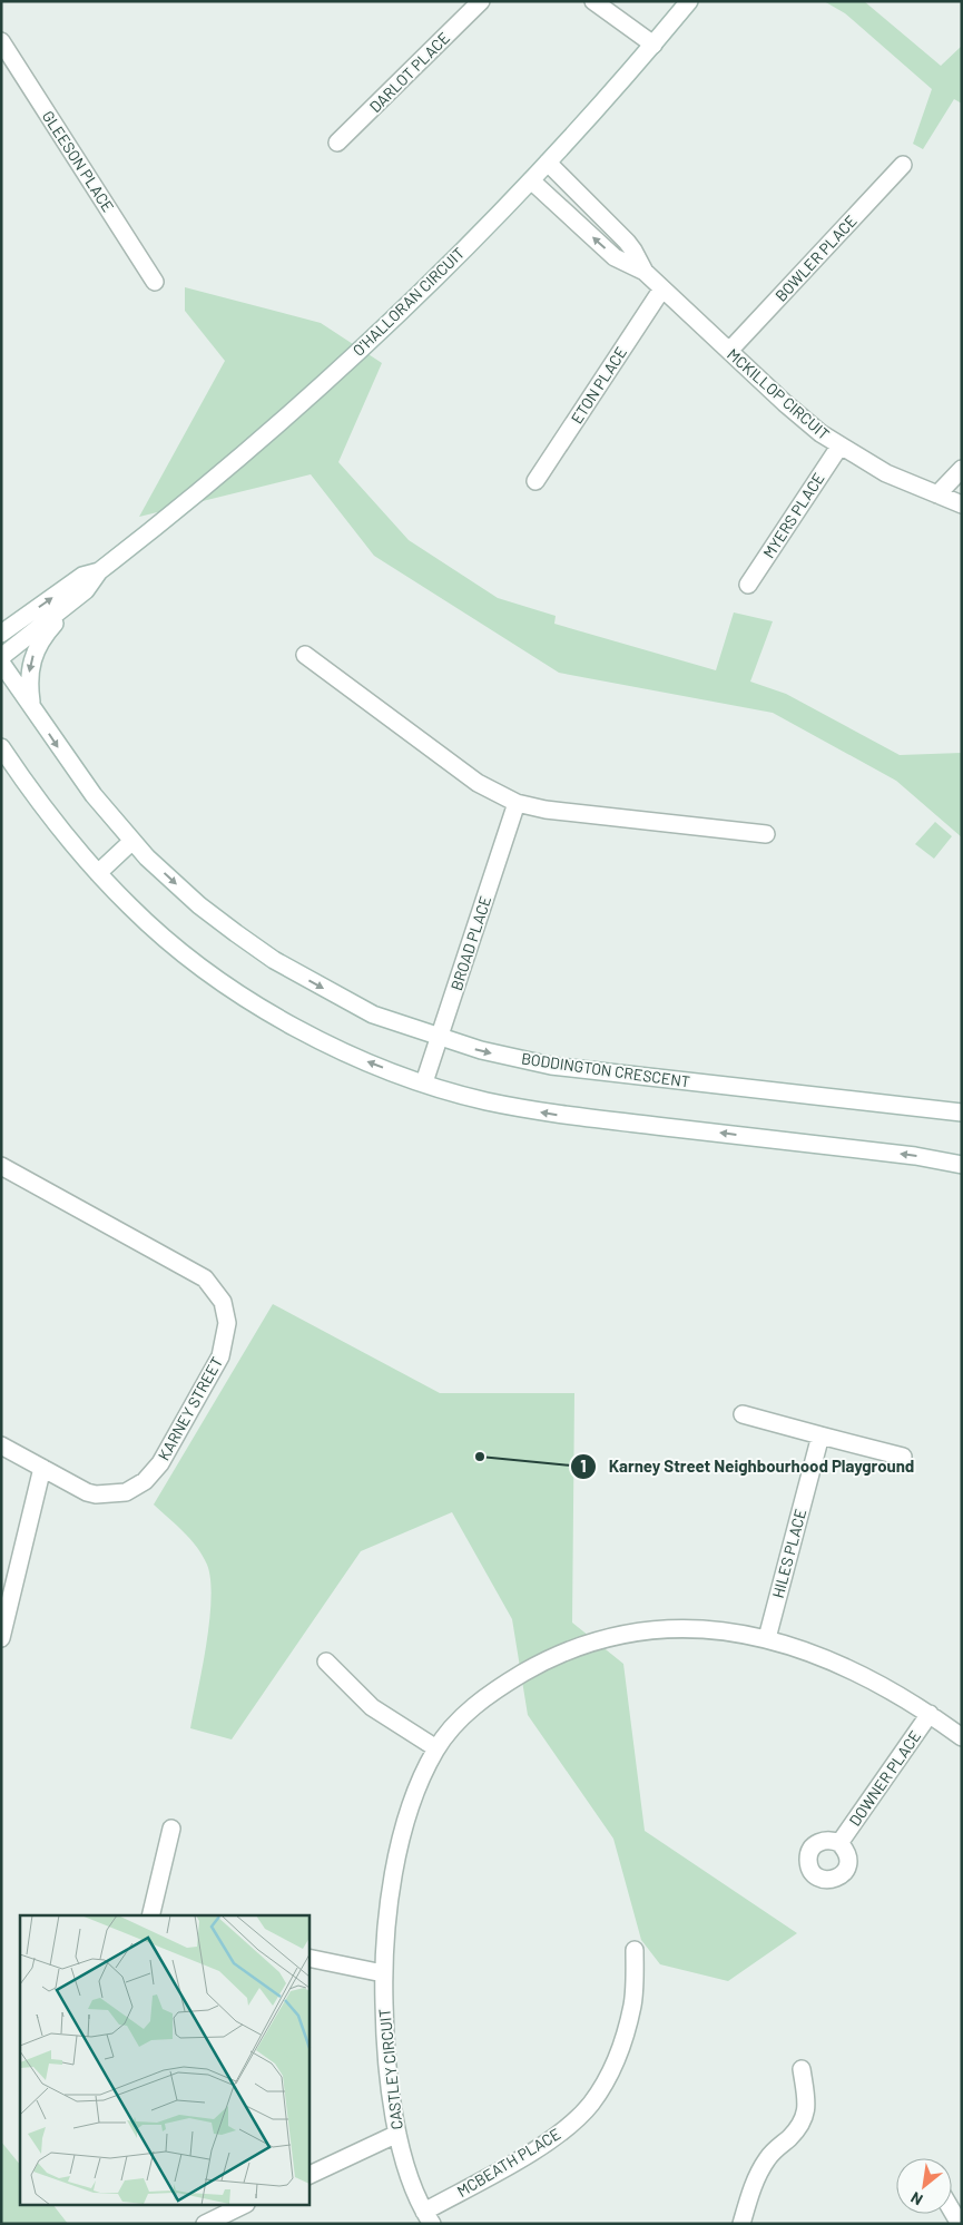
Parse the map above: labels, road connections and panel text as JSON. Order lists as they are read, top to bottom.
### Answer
{
  "streets": {
    "street": [
      "DARLOT PLACE",
      "GLEESON PLACE",
      "BOWLER PLACE",
      "O'HALLORAN CIRCUIT",
      "ETON PLACE",
      "MCKILLOP CIRCUIT",
      "MYERS PLACE",
      "BROAD PLACE",
      "BODDINGTON CRESCENT",
      "KARNEY STREET",
      "HILES PLACE",
      "DOWNER PLACE",
      "CASTLEY CIRCUIT",
      "MCBEATH PLACE"
    ]
  },
  "crossings": [
    ["BOWLER PLACE", "MCKILLOP CIRCUIT"],
    ["O'HALLORAN CIRCUIT", "MCKILLOP CIRCUIT"],
    ["ETON PLACE", "MCKILLOP CIRCUIT"],
    ["MCKILLOP CIRCUIT", "MYERS PLACE"],
    ["BROAD PLACE", "BODDINGTON CRESCENT"],
    ["HILES PLACE", "CASTLEY CIRCUIT"],
    ["DOWNER PLACE", "CASTLEY CIRCUIT"],
    ["CASTLEY CIRCUIT", "MCBEATH PLACE"]
  ],
  "places": ["Karney Street Neighbourhood Playground"],
  "north": "bottom left"
}
